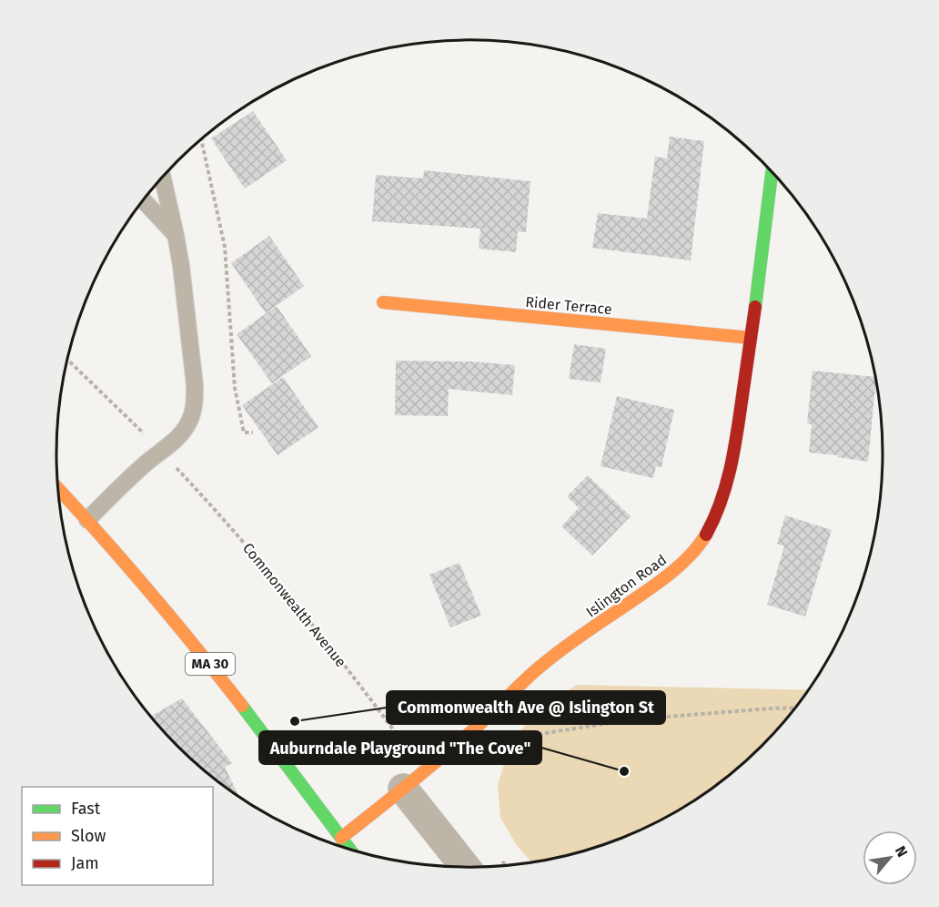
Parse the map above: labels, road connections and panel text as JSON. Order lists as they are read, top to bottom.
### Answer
{
  "streets": {
    "street": ["Rider Terrace", "Islington Road", "MA 30"],
    "path": ["Commonwealth Avenue"]
  },
  "crossings": [
    ["Rider Terrace", "Islington Road"],
    ["Islington Road", "Commonwealth Avenue"],
    ["Islington Road", "MA 30"]
  ],
  "places": ["Commonwealth Ave @ Islington St", "Auburndale Playground \"The Cove\""],
  "legend": ["Fast", "Slow", "Jam"],
  "north": "top right"
}
